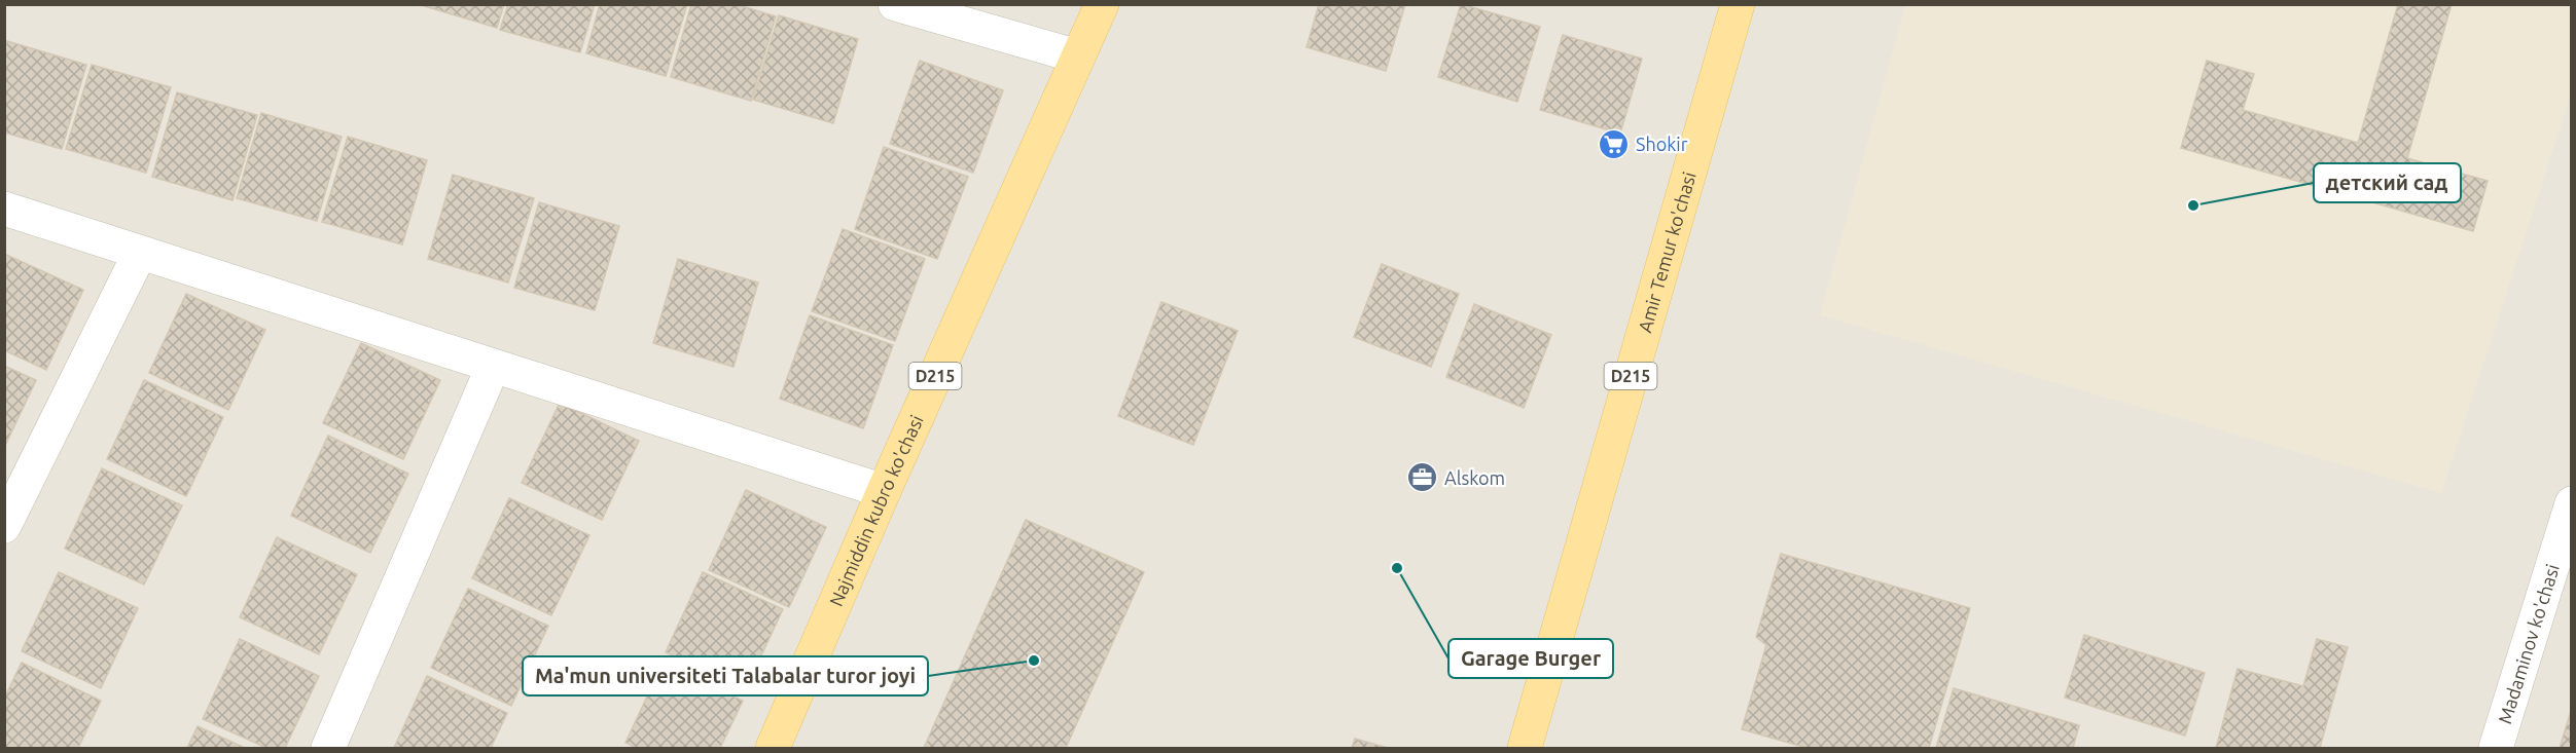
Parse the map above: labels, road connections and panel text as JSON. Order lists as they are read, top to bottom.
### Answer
{
  "streets": {
    "main road": ["Amir Temur ko'chasi", "D215", "Najmiddin kubro ko'chasi"],
    "street": ["Madaminov ko'chasi"]
  },
  "places": {
    "supermarket": ["Shokir"],
    "other": ["детский сад", "Garage Burger", "Ma'mun universiteti Talabalar turor joyi"],
    "office": ["Alskom"]
  }
}
